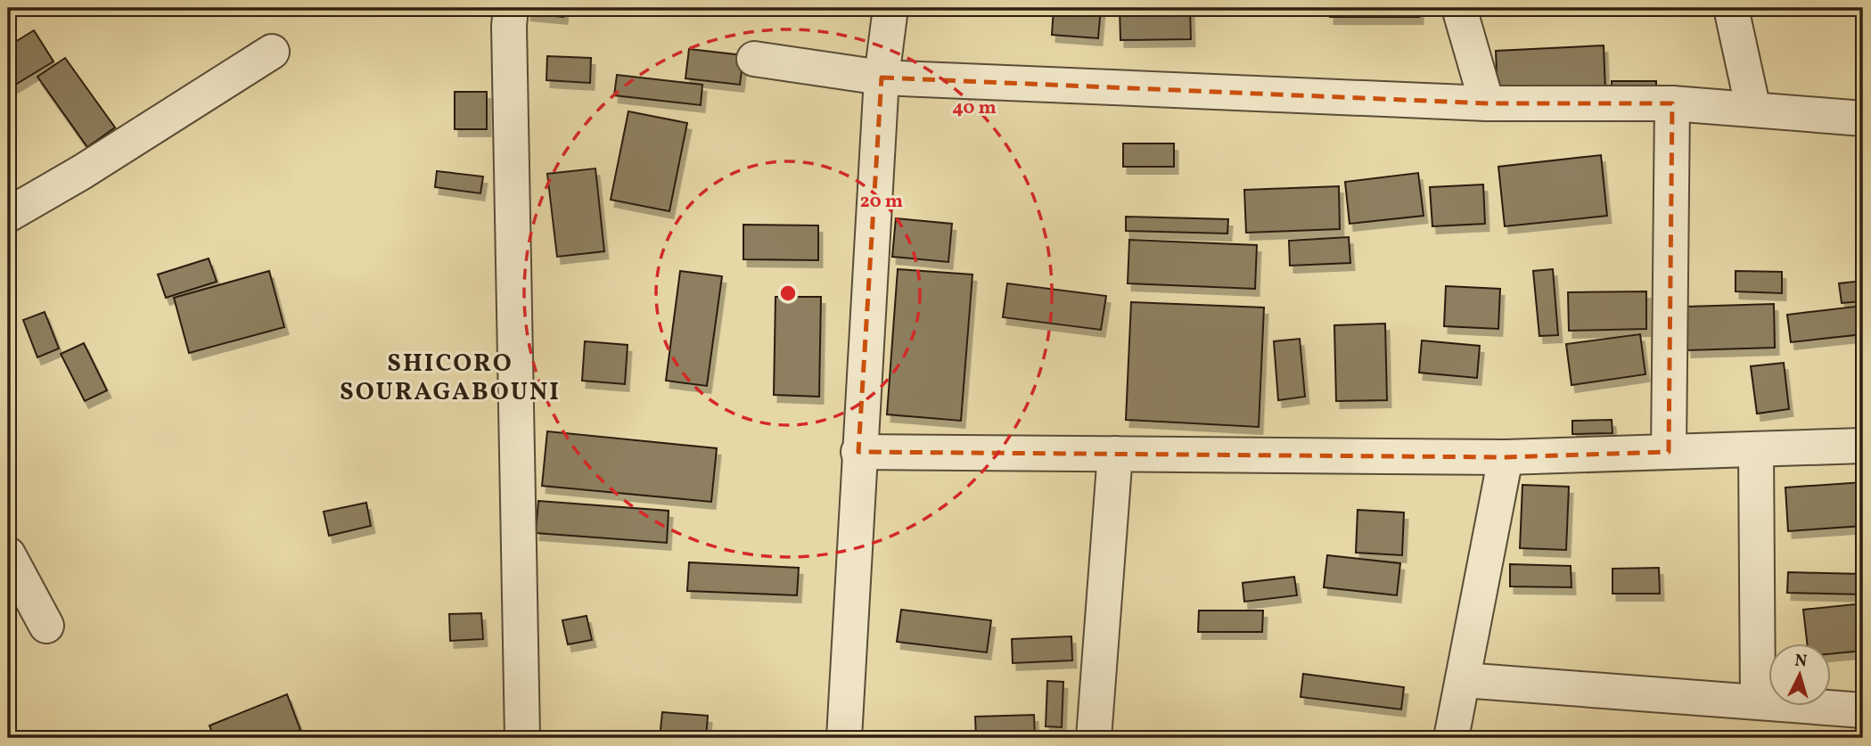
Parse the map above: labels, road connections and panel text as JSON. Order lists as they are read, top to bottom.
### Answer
{
  "districts": ["SHICORO SOURAGABOUNI"],
  "north": "top",
  "rings": ["40 m", "20 m"]
}
